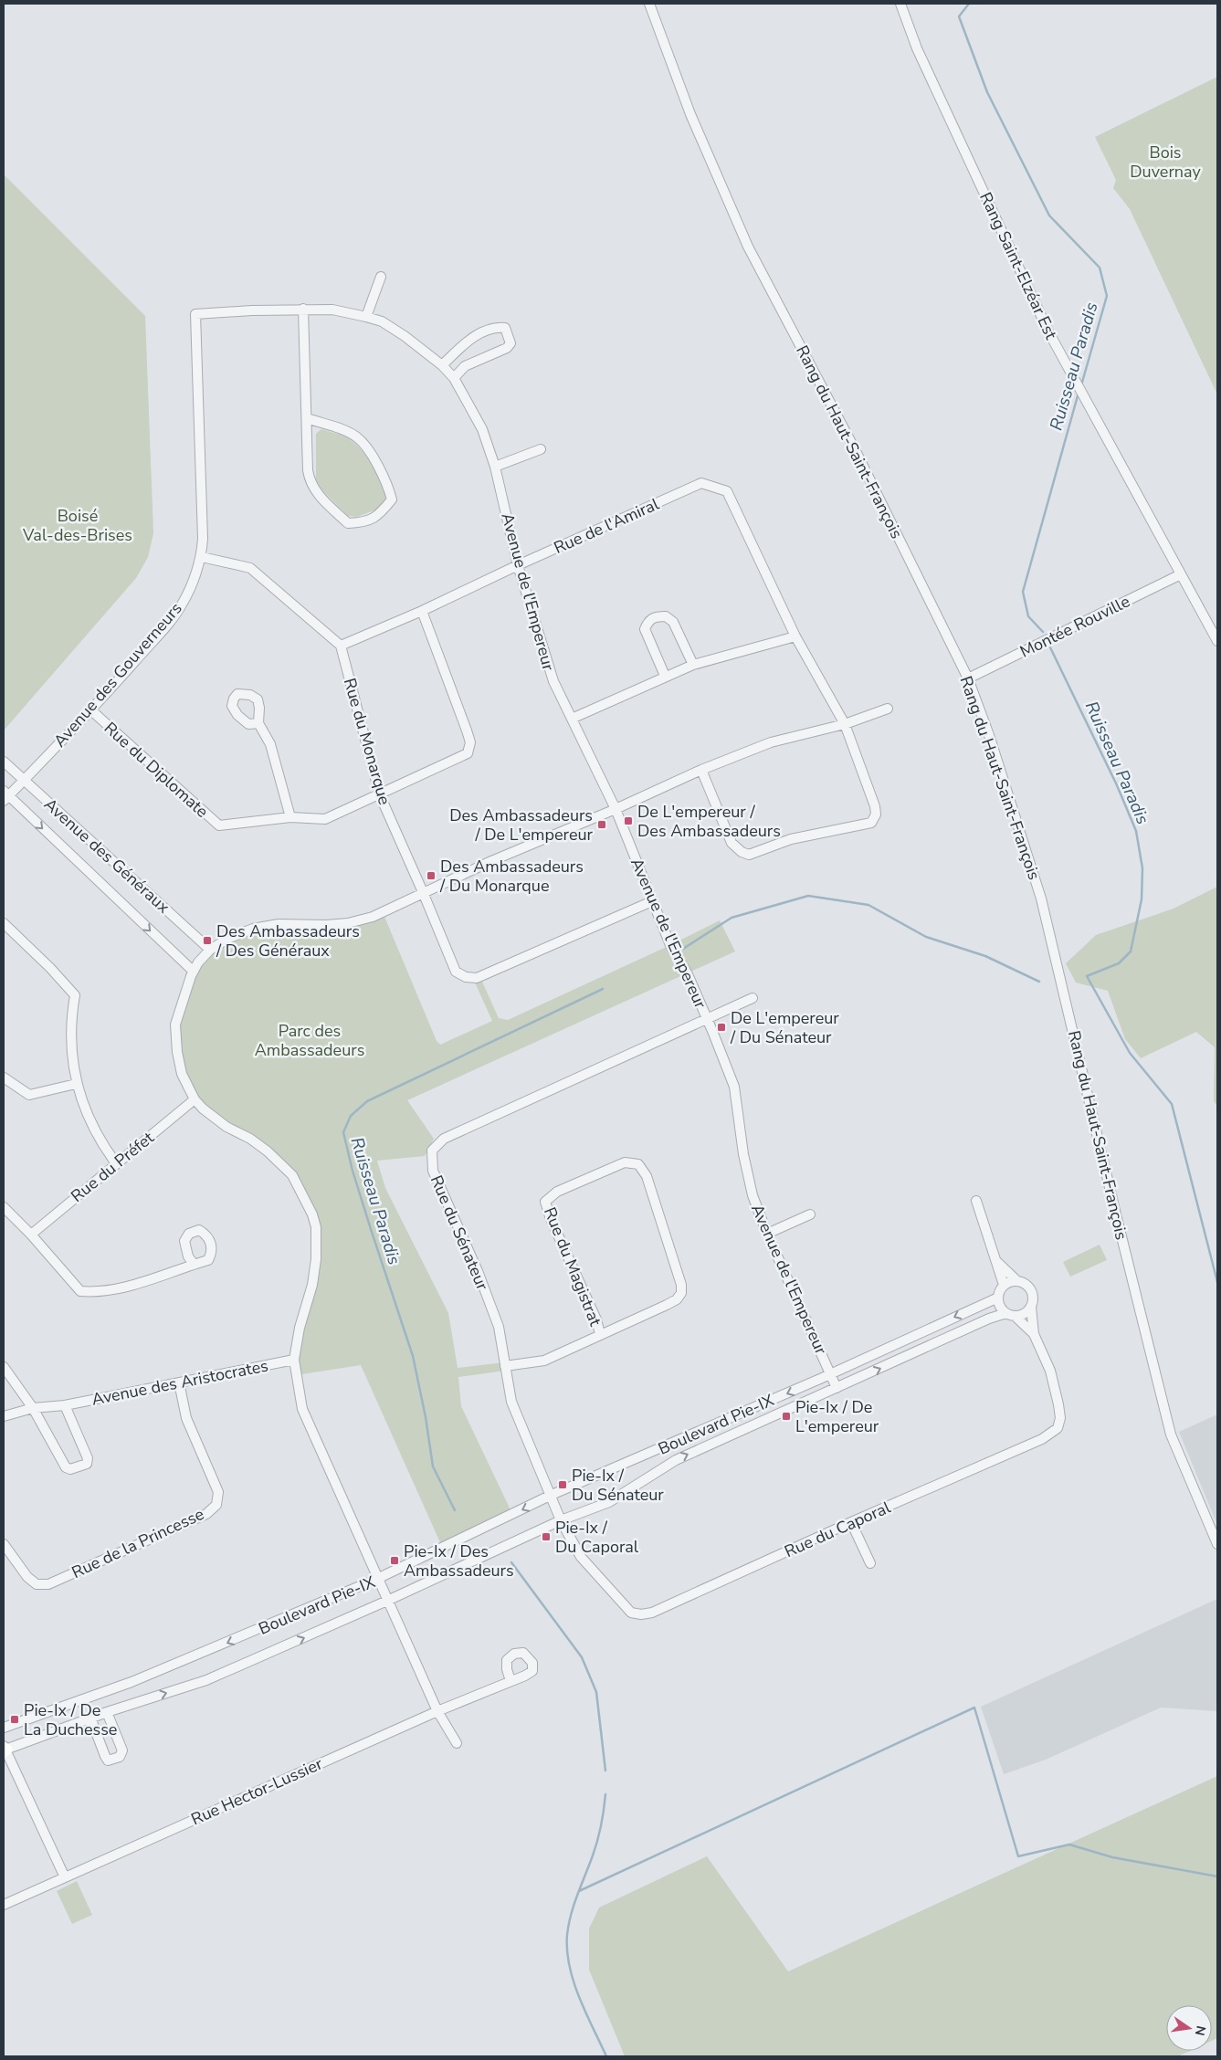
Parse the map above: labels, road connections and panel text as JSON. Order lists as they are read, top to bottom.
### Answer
{
  "streets": {
    "street": [
      "Rang Saint-Elzéar Est",
      "Rang du Haut-Saint-François",
      "Rue de l'Amiral",
      "Avenue de l'Empereur",
      "Montée Rouville",
      "Avenue des Gouverneurs",
      "Rue du Monarque",
      "Rue du Diplomate",
      "Avenue des Généraux",
      "Rue du Préfet",
      "Rue du Sénateur",
      "Rue du Magistrat",
      "Avenue des Aristocrates",
      "Boulevard Pie-IX",
      "Rue du Caporal",
      "Rue de la Princesse",
      "Rue Hector-Lussier"
    ]
  },
  "crossings": [
    ["Rang Saint-Elzéar Est", "Montée Rouville"],
    ["Rang du Haut-Saint-François", "Montée Rouville"],
    ["Rue de l'Amiral", "Avenue de l'Empereur"],
    ["Rue de l'Amiral", "Rue du Monarque"],
    ["Rue de l'Amiral", "Rue du Diplomate"],
    ["Avenue de l'Empereur", "Avenue des Gouverneurs"],
    ["Avenue de l'Empereur", "Rue du Monarque"],
    ["Avenue de l'Empereur", "Rue du Sénateur"],
    ["Avenue de l'Empereur", "Boulevard Pie-IX"],
    ["Avenue des Gouverneurs", "Rue du Diplomate"],
    ["Avenue des Gouverneurs", "Avenue des Généraux"],
    ["Rue du Monarque", "Rue du Diplomate"],
    ["Rue du Sénateur", "Rue du Magistrat"],
    ["Rue du Sénateur", "Boulevard Pie-IX"],
    ["Rue du Sénateur", "Rue du Caporal"],
    ["Avenue des Aristocrates", "Rue de la Princesse"],
    ["Boulevard Pie-IX", "Rue du Caporal"]
  ],
  "water": ["Ruisseau Paradis"],
  "parks": ["Bois Duvernay", "Boisé Val-des-Brises", "Parc des Ambassadeurs"],
  "places": {
    "transit": [
      "De L'empereur / Des Ambassadeurs",
      "Des Ambassadeurs / De L'empereur",
      "Des Ambassadeurs / Du Monarque",
      "Des Ambassadeurs / Des Généraux",
      "De L'empereur / Du Sénateur",
      "Pie-Ix / De L'empereur",
      "Pie-Ix / Du Sénateur",
      "Pie-Ix / Du Caporal",
      "Pie-Ix / Des Ambassadeurs",
      "Pie-Ix / De La Duchesse"
    ]
  },
  "north": "right"
}
